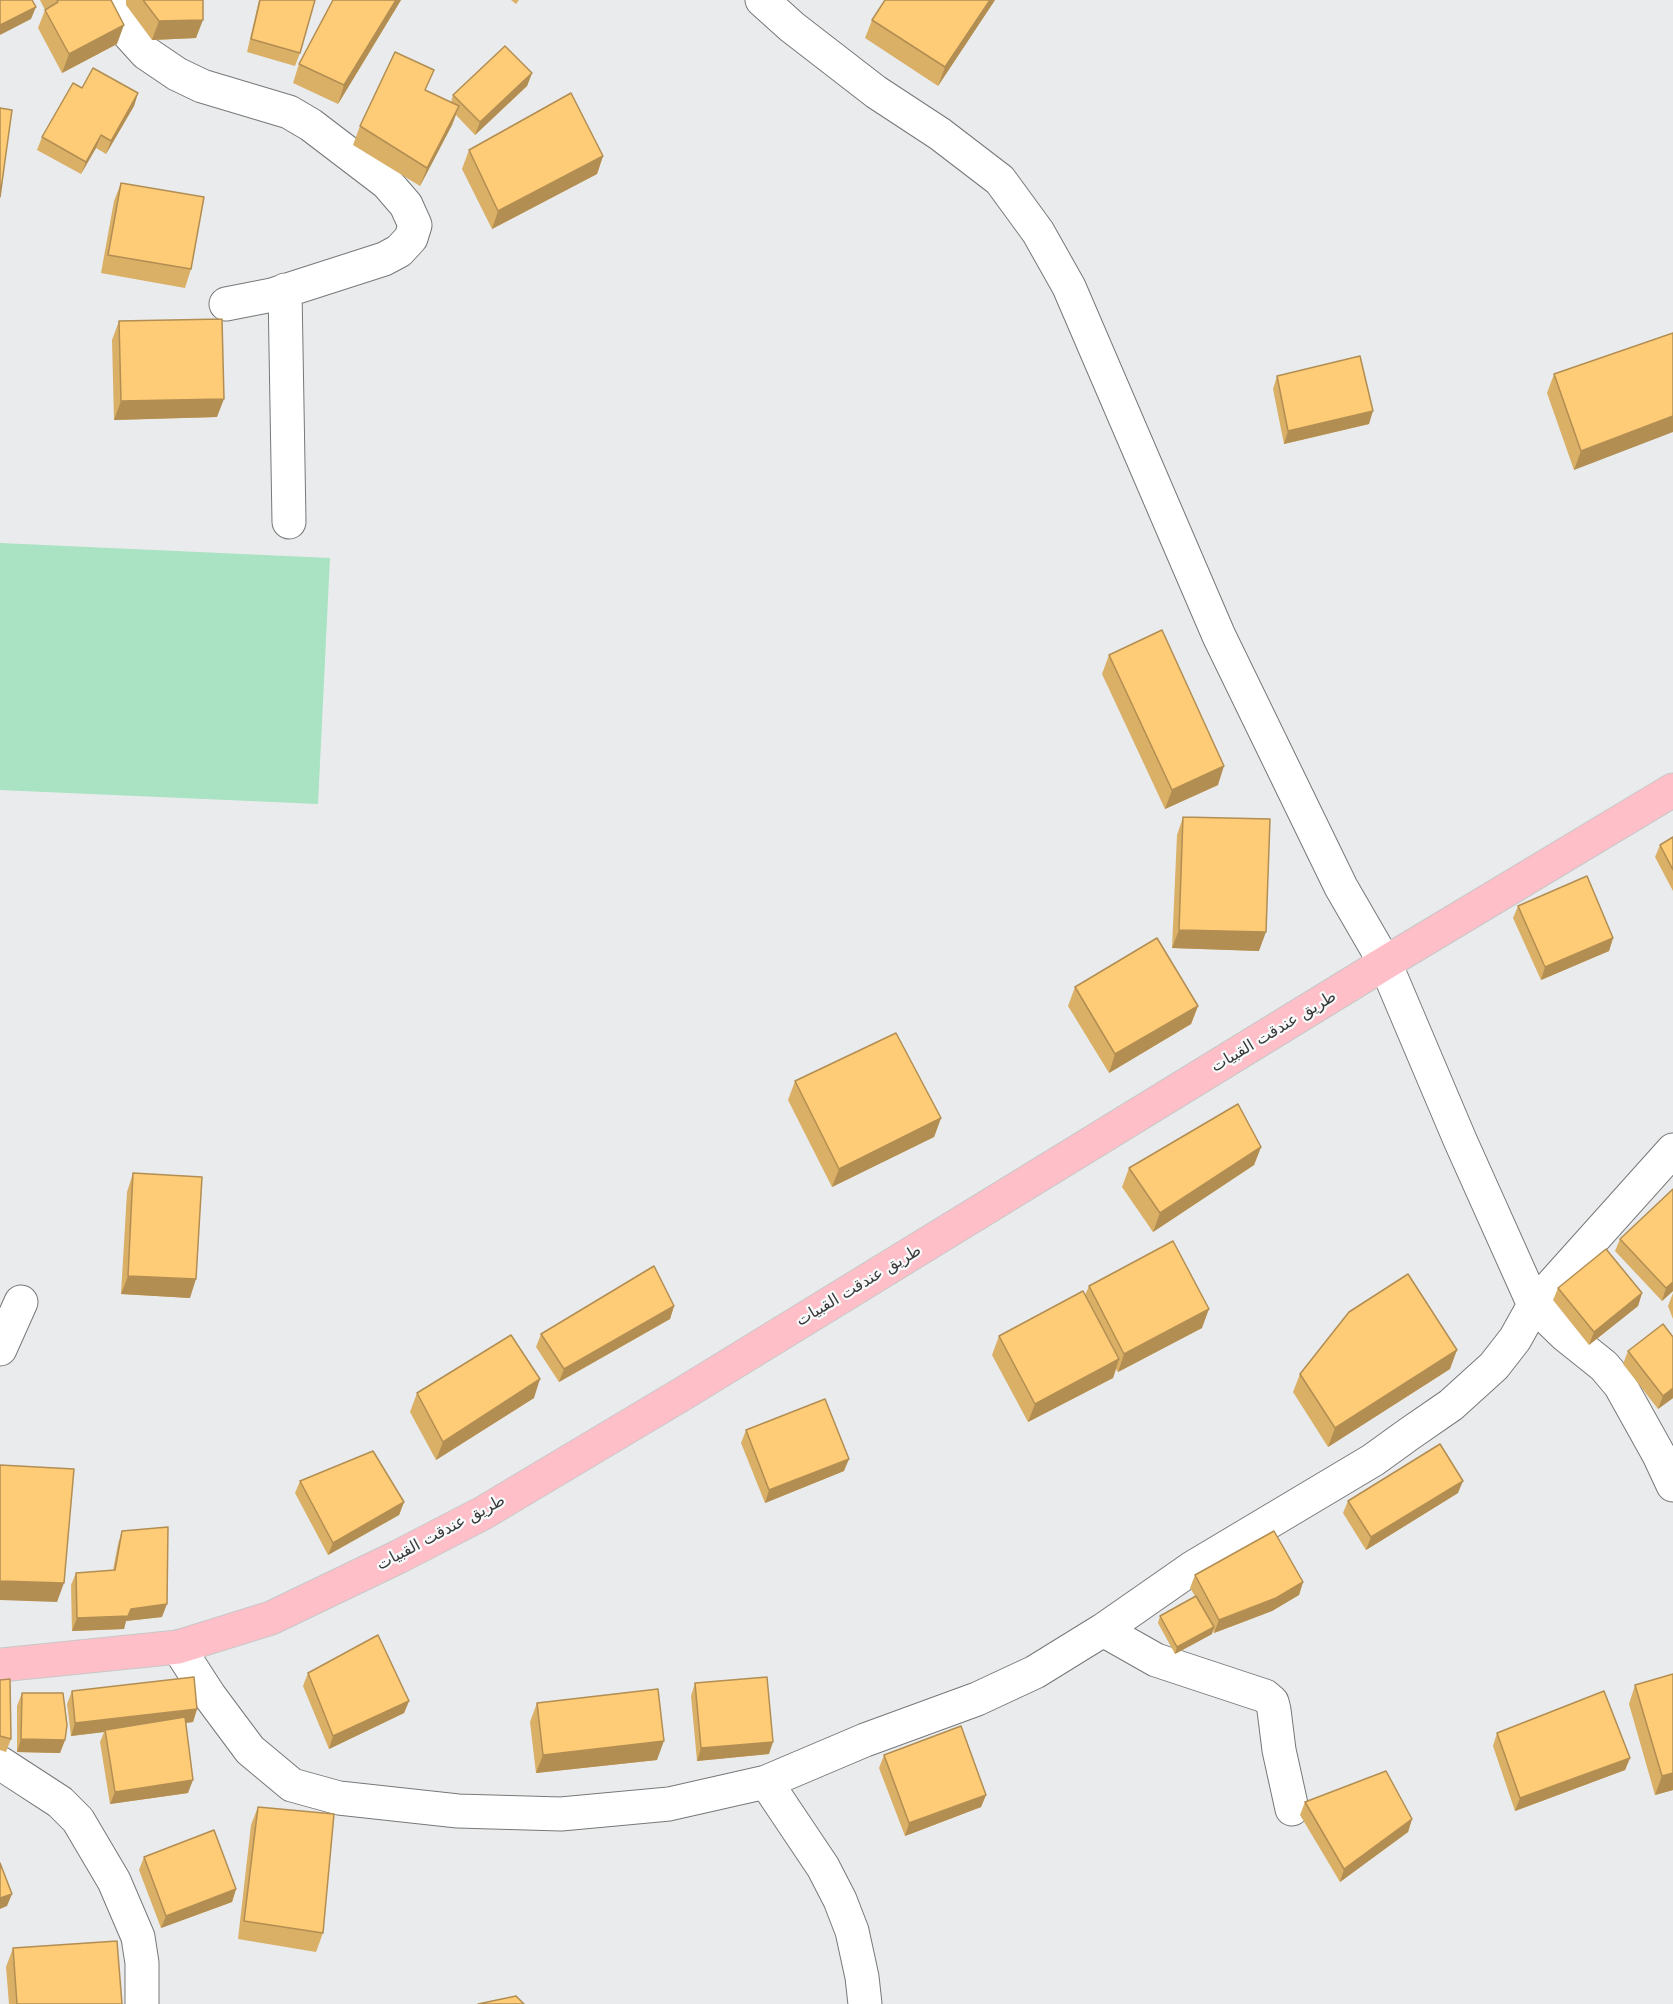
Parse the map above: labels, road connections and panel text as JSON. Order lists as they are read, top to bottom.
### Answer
{
  "streets": {
    "main road": ["طريق عندقت القبيات"]
  }
}
